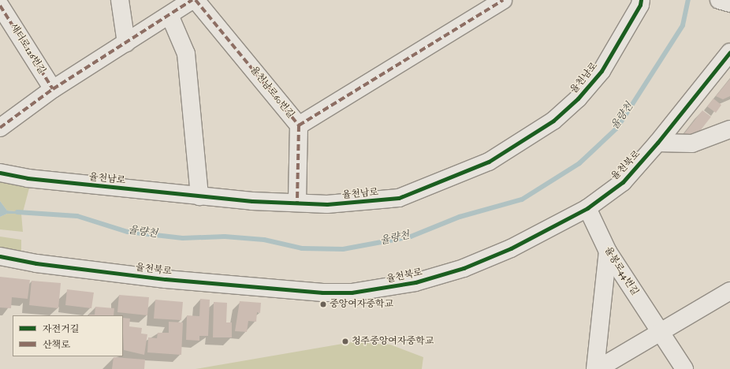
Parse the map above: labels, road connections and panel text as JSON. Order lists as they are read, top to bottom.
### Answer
{
  "streets": {
    "street": [
      "새터로126번길",
      "율천남로",
      "율천남로60번길",
      "율천북로",
      "율봉로44번길"
    ]
  },
  "crossings": [
    ["율천남로", "율천남로60번길"],
    ["율천북로", "율봉로44번길"]
  ],
  "water": ["율량천"],
  "places": ["중앙여자중학교", "청주중앙여자중학교"],
  "legend": ["자전거길", "산책로"]
}
